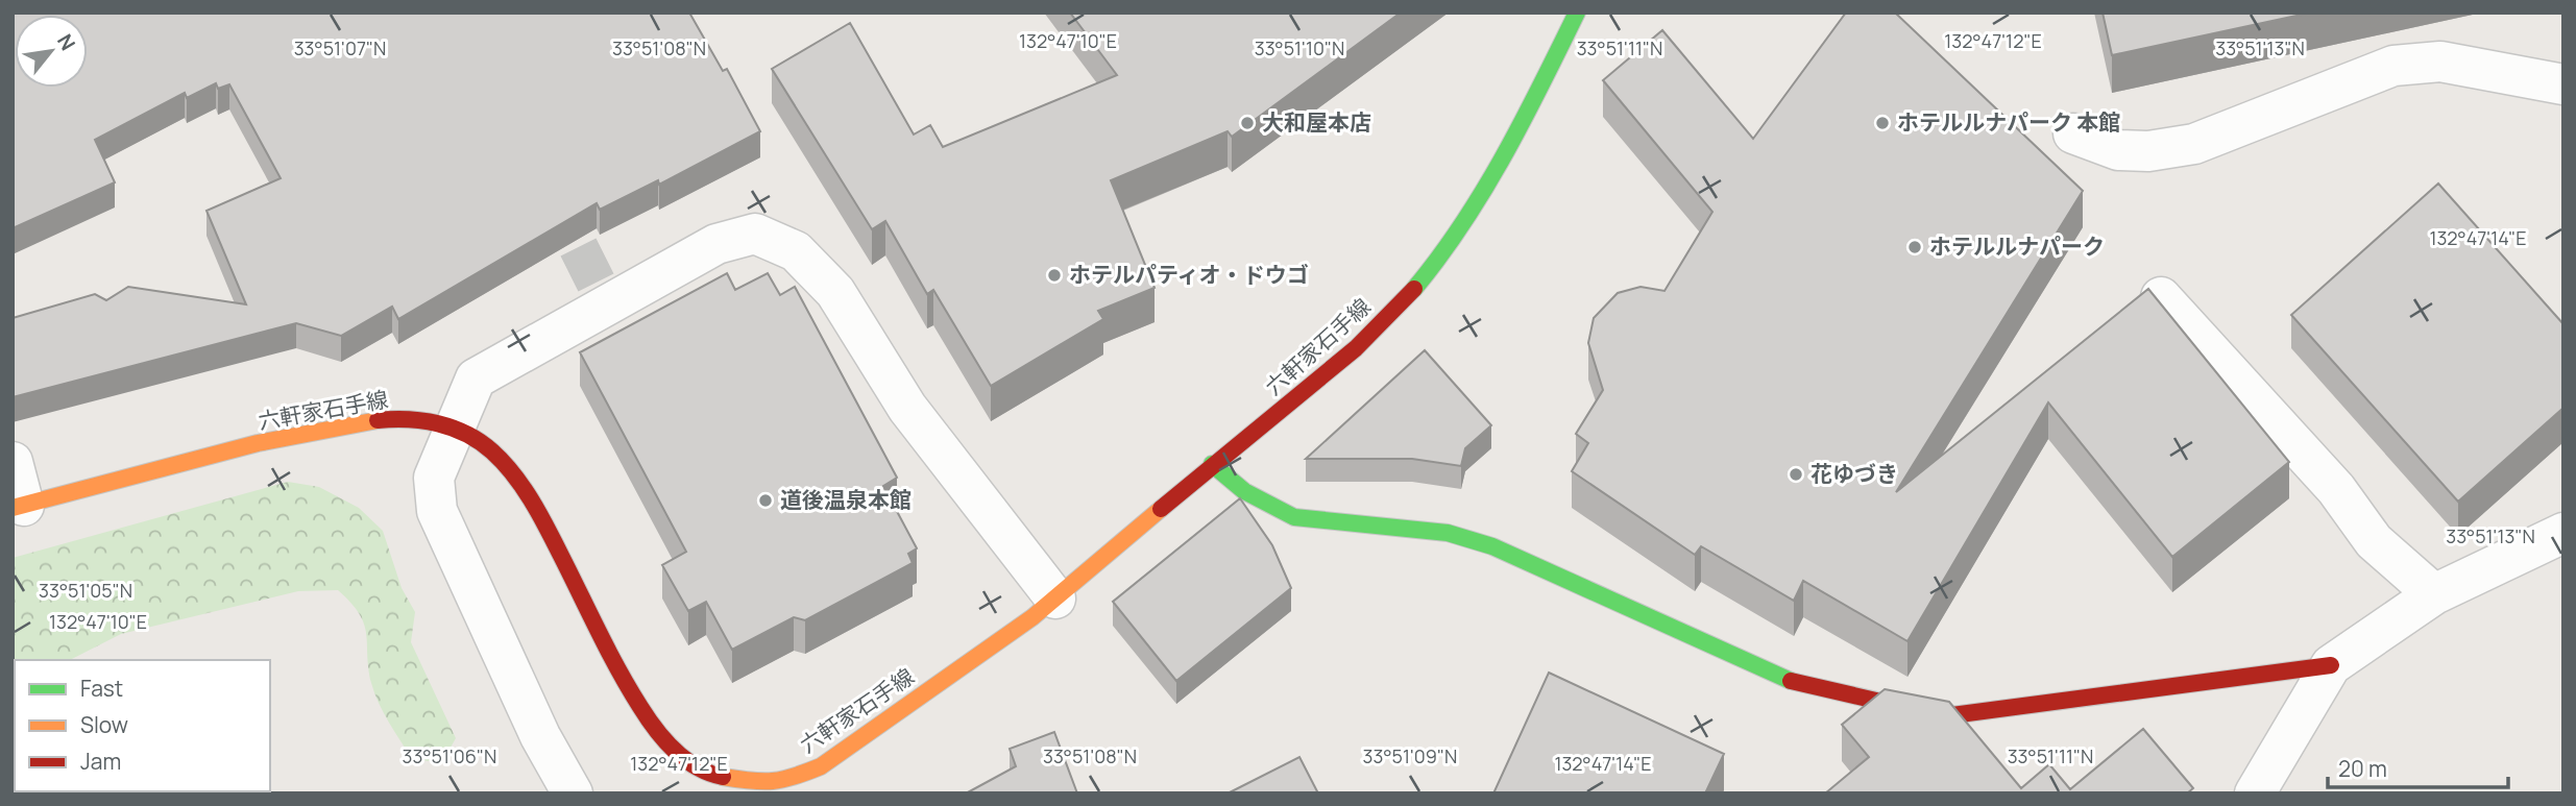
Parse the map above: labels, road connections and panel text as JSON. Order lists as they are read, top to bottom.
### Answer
{
  "streets": {
    "main road": ["六軒家石手線"]
  },
  "places": [
    "大和屋本店",
    "ホテルルナパーク 本館",
    "ホテルルナパーク",
    "ホテルパティオ・ドウゴ",
    "花ゆづき",
    "道後温泉本館"
  ],
  "legend": ["Fast", "Slow", "Jam"],
  "scale_bar": "20 m",
  "north": "top right",
  "coordinates": [
    "132°47'10\"E",
    "132°47'12\"E",
    "33°51'07\"N",
    "33°51'08\"N",
    "33°51'10\"N",
    "33°51'11\"N",
    "33°51'13\"N",
    "132°47'14\"E",
    "33°51'05\"N",
    "33°51'06\"N",
    "33°51'09\"N"
  ]
}
